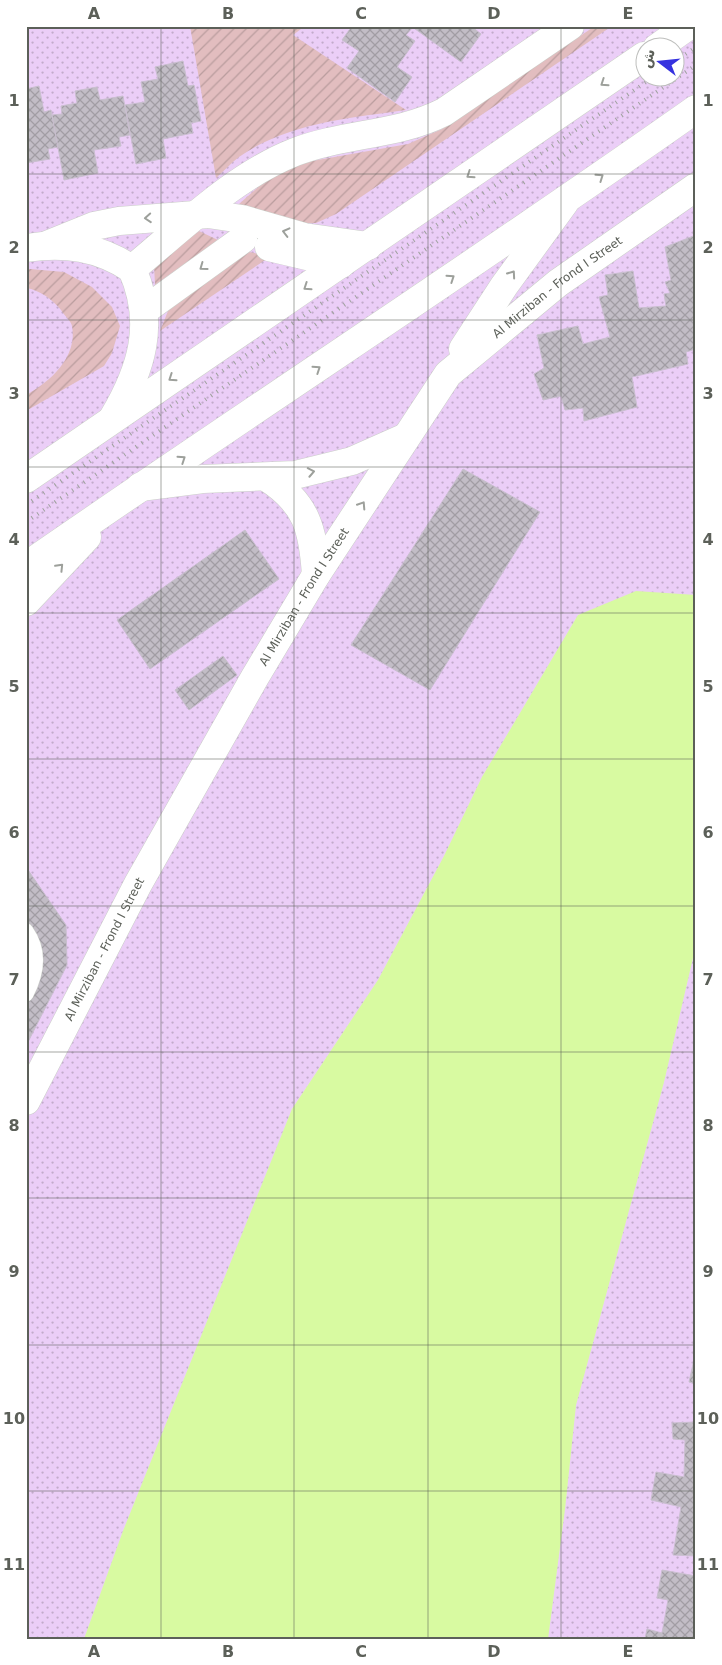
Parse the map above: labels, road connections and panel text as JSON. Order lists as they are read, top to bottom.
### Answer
{
  "streets": {
    "street": ["Al Mirziban - Frond I Street"]
  },
  "north": "left",
  "grid": {
    "columns": [
      "A",
      "B",
      "C",
      "D",
      "E"
    ],
    "rows": [
      "1",
      "2",
      "3",
      "4",
      "5",
      "6",
      "7",
      "8",
      "9",
      "10",
      "11"
    ]
  }
}
